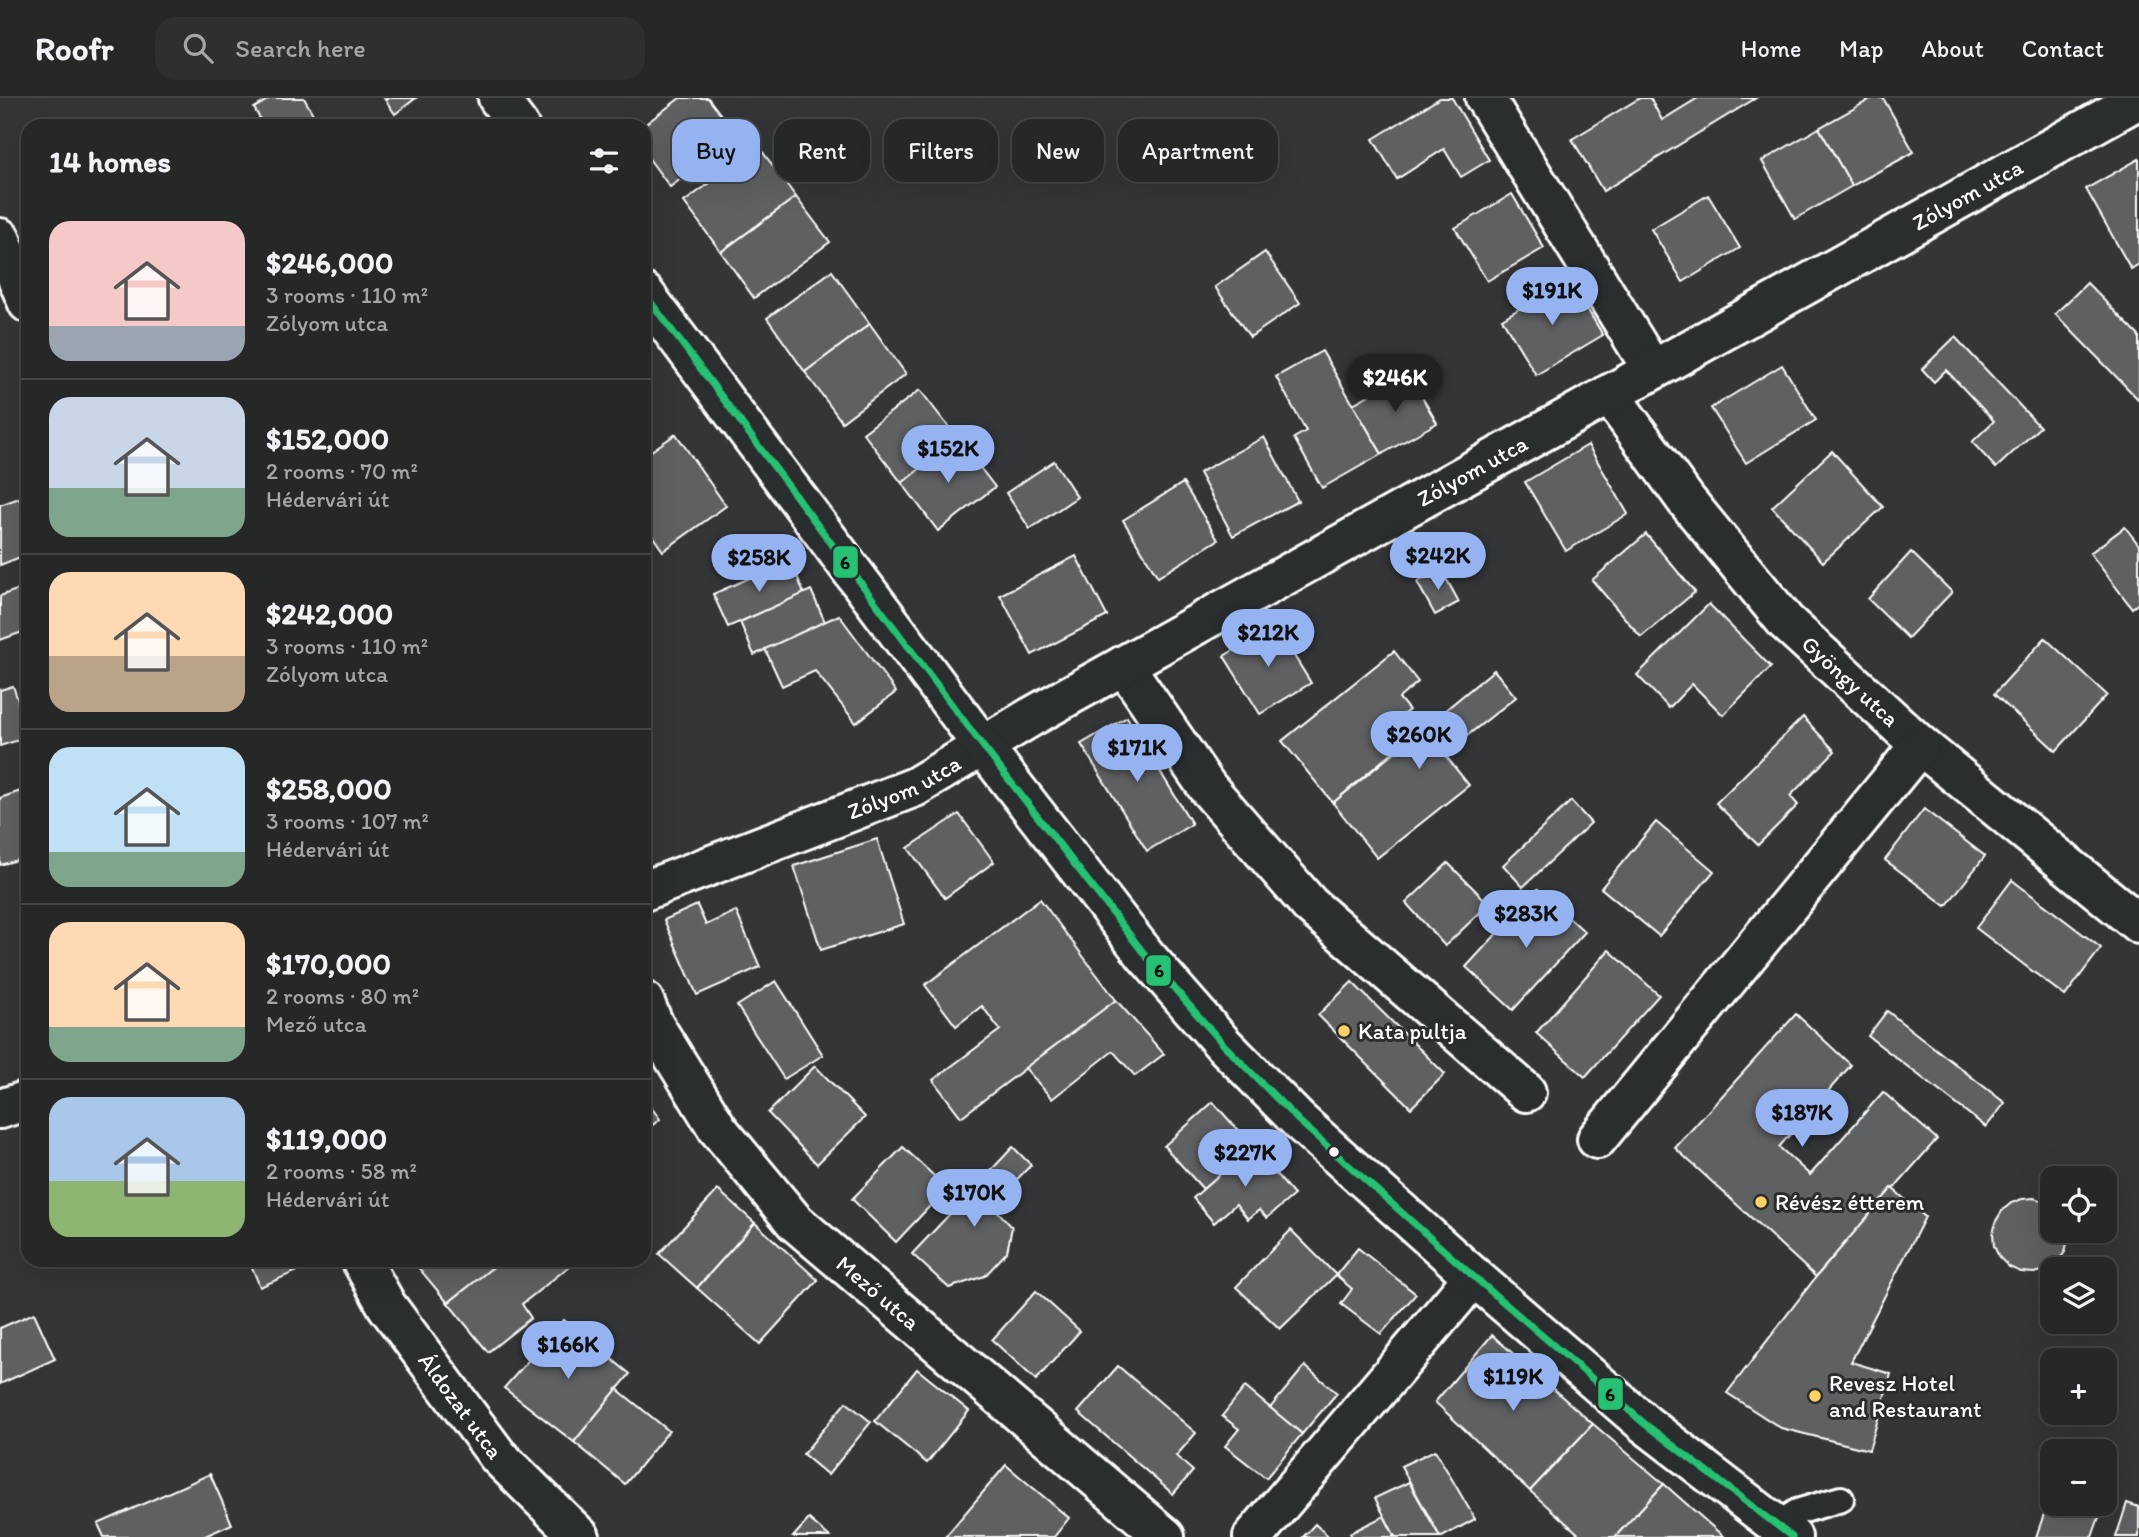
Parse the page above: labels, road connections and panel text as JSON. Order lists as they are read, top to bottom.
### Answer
{
  "streets": {
    "street": [
      "Zólyom utca",
      "Gyöngy utca",
      "Mező utca",
      "Áldozat utca"
    ]
  },
  "crossings": [
    ["Zólyom utca", "Gyöngy utca"]
  ],
  "places": ["Kata pultja", "Révész étterem", "Revesz Hotel and Restaurant"],
  "lines": ["transit line 6"],
  "page": {
    "header": "Roofr",
    "search": "Search here",
    "nav": [
      "Home",
      "Map",
      "About",
      "Contact"
    ],
    "chip": [
      "Buy",
      "Rent",
      "Filters",
      "New",
      "Apartment"
    ],
    "heading": "14 homes",
    "list": [
      {
        "name": "$246,000",
        "note": "3 rooms · 110 m² · Zólyom utca"
      },
      {
        "name": "$152,000",
        "note": "2 rooms · 70 m² · Hédervári út"
      },
      {
        "name": "$242,000",
        "note": "3 rooms · 110 m² · Zólyom utca"
      },
      {
        "name": "$258,000",
        "note": "3 rooms · 107 m² · Hédervári út"
      },
      {
        "name": "$170,000",
        "note": "2 rooms · 80 m² · Mező utca"
      },
      {
        "name": "$119,000",
        "note": "2 rooms · 58 m² · Hédervári út"
      }
    ],
    "price": [
      "$191K",
      "$246K",
      "$152K",
      "$242K",
      "$258K",
      "$212K",
      "$260K",
      "$171K",
      "$283K",
      "$187K",
      "$227K",
      "$170K",
      "$166K",
      "$119K"
    ],
    "map_buttons": ["+", "−"]
  }
}
